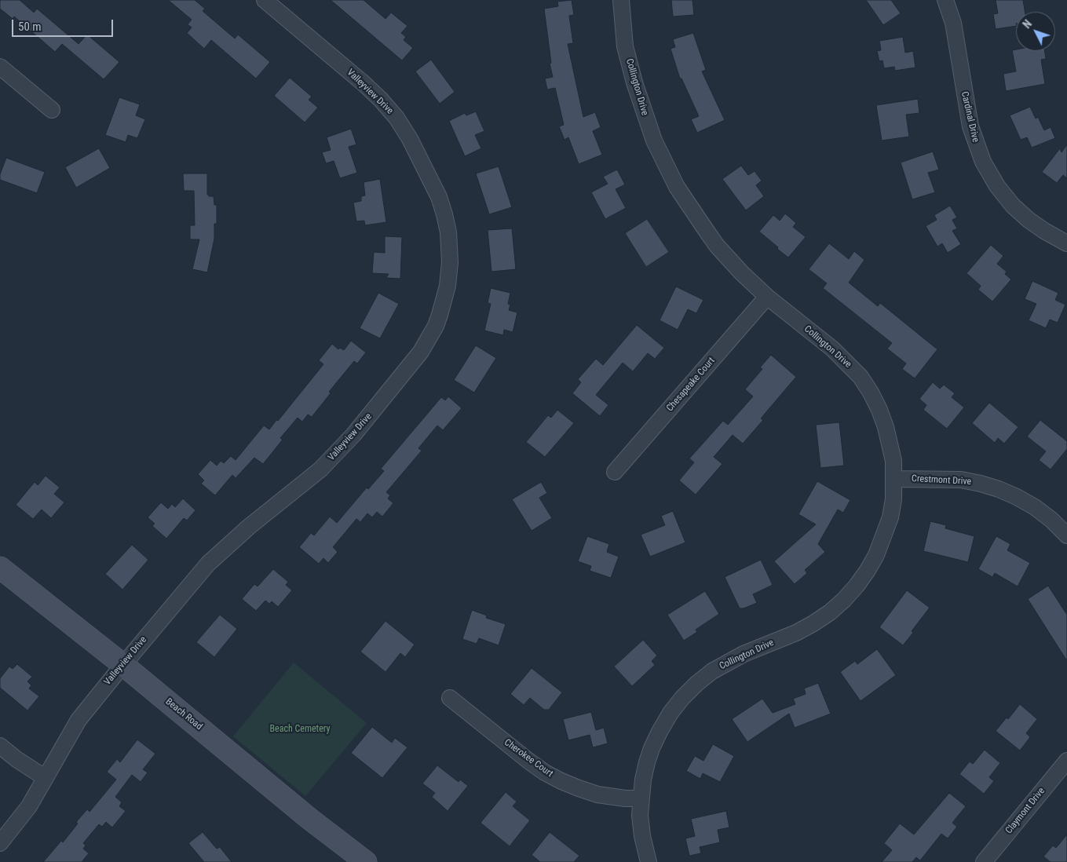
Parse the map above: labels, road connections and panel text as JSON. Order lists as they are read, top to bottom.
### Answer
{
  "streets": {
    "street": [
      "Collington Drive",
      "Valleyview Drive",
      "Cardinal Drive",
      "Chesapeake Court",
      "Crestmont Drive",
      "Beach Road",
      "Cherokee Court",
      "Claymont Drive"
    ]
  },
  "crossings": [
    ["Collington Drive", "Chesapeake Court"],
    ["Collington Drive", "Crestmont Drive"],
    ["Collington Drive", "Cherokee Court"],
    ["Valleyview Drive", "Beach Road"]
  ],
  "parks": ["Beach Cemetery"],
  "scale_bar": "50 m",
  "north": "top left"
}
